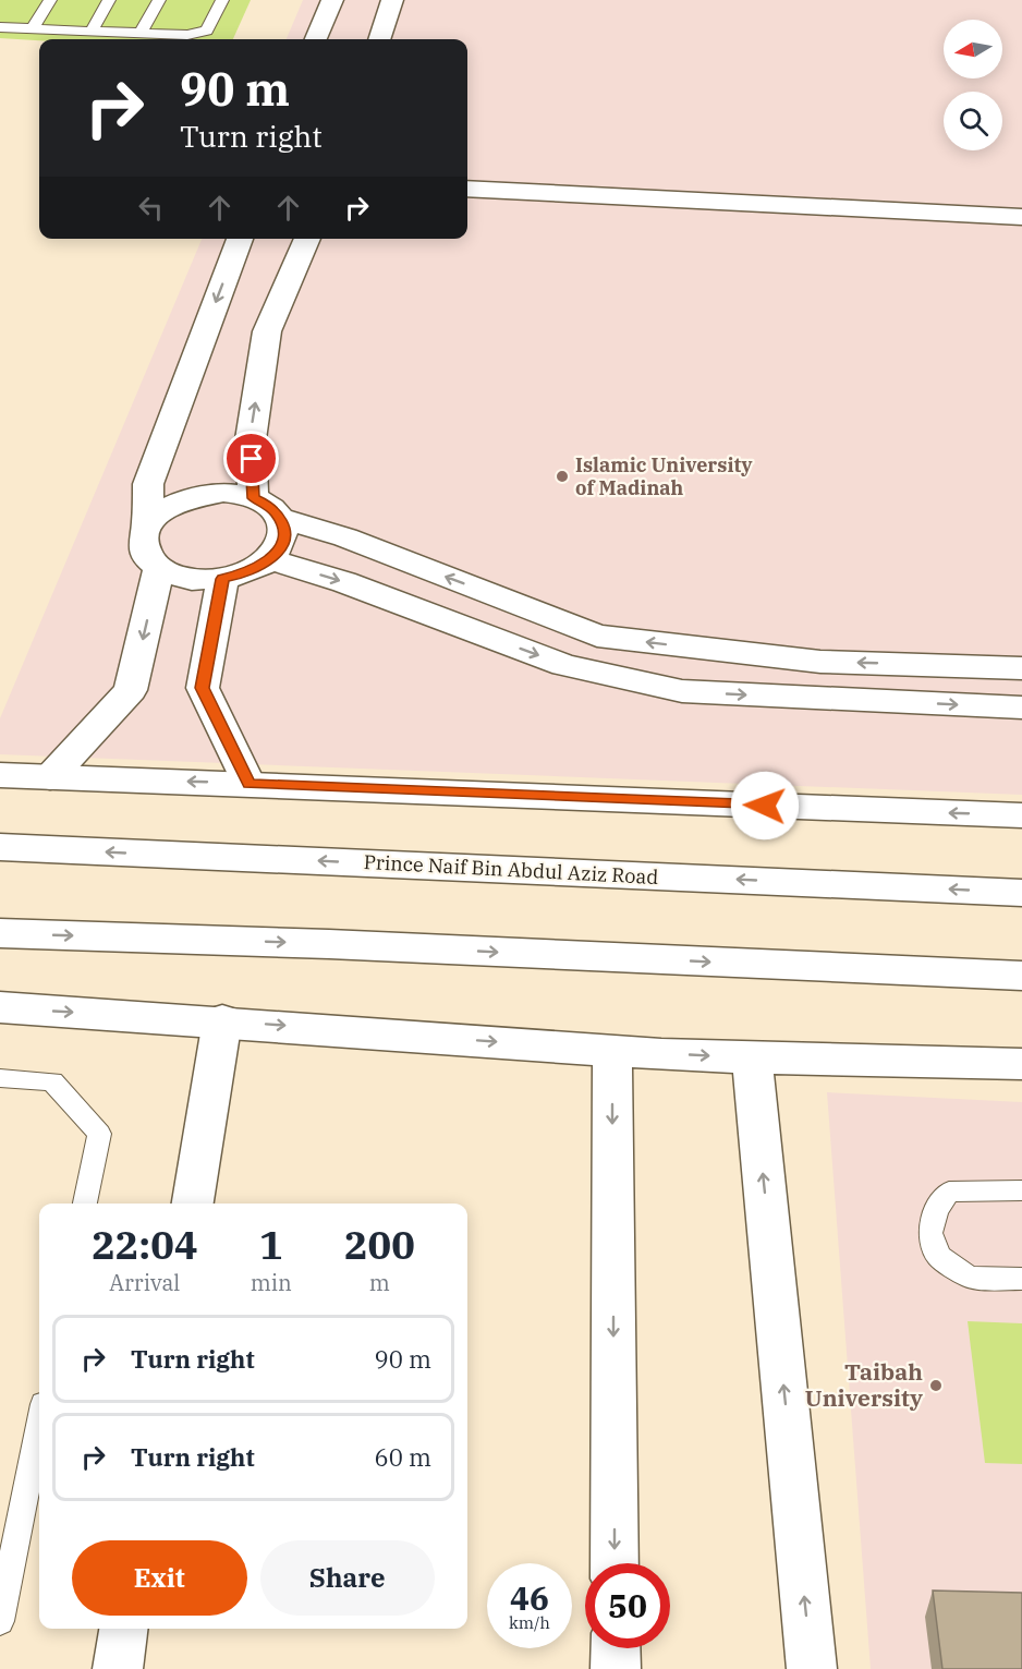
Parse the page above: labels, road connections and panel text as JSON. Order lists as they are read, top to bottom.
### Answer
{
  "streets": {
    "main road": ["Prince Naif Bin Abdul Aziz Road"]
  },
  "places": ["Islamic University of Madinah", "Taibah University"],
  "north": "left",
  "page": {
    "turn": ["90 m", "Turn right"],
    "eta": [
      "22:04",
      "Arrival",
      "1",
      "min",
      "200",
      "m"
    ],
    "list": [
      {
        "name": "Turn right",
        "value": "90 m"
      },
      {
        "name": "Turn right",
        "value": "60 m"
      }
    ],
    "buttons": ["Exit", "Share"],
    "speed": "46 km/h",
    "limit": "50"
  }
}
